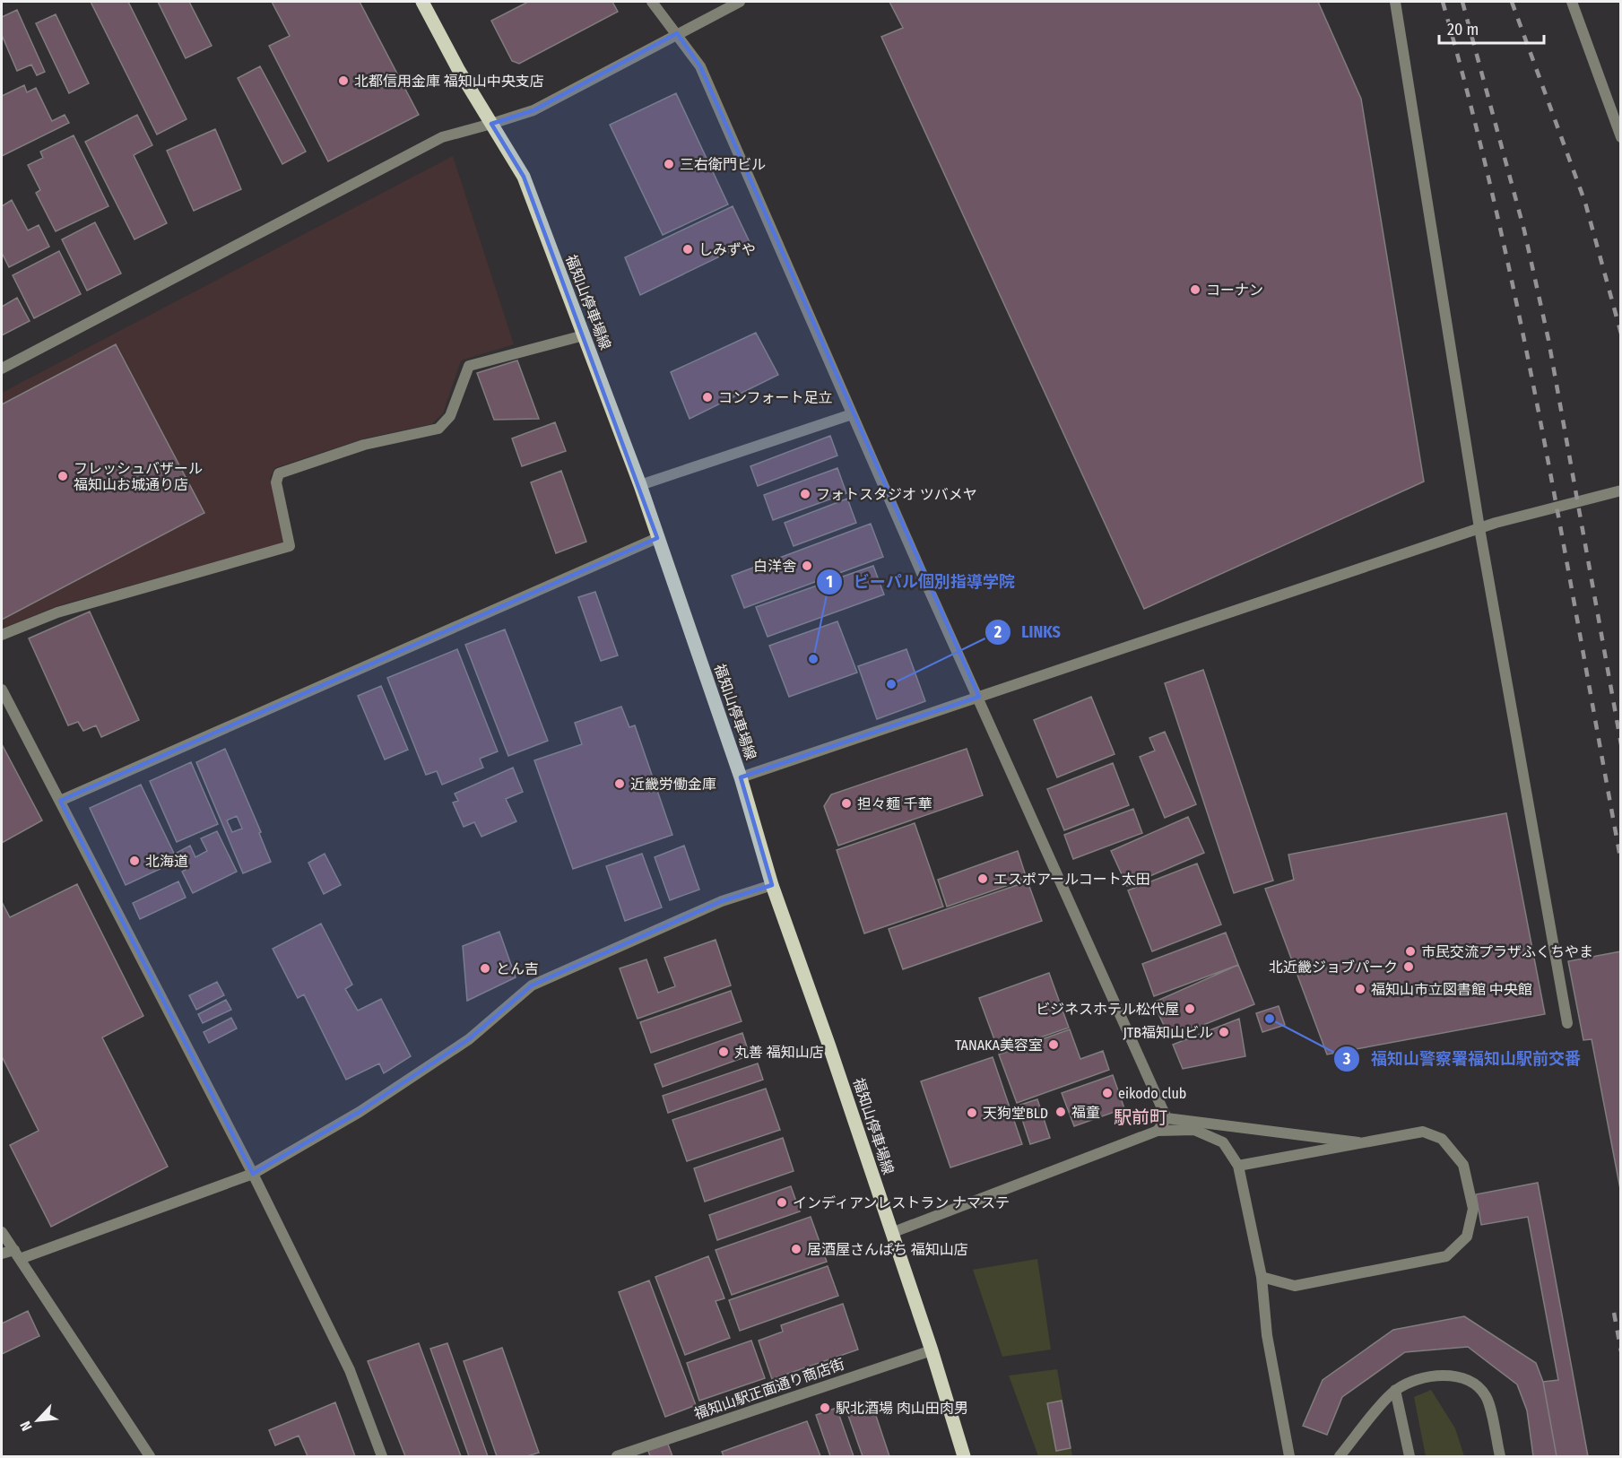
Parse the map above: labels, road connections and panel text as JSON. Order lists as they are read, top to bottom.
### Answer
{
  "streets": {
    "main road": ["福知山停車場線"],
    "street": ["福知山駅正面通り商店街"]
  },
  "crossings": [
    ["福知山停車場線", "福知山駅正面通り商店街"]
  ],
  "districts": ["駅前町"],
  "places": [
    "北都信用金庫 福知山中央支店",
    "三右衛門ビル",
    "しみずや",
    "コーナン",
    "コンフォート足立",
    "フレッシュバザール 福知山お城通り店",
    "フォトスタジオ ツバメヤ",
    "白洋舎",
    "ビーパル個別指導学院",
    "LINKS",
    "近畿労働金庫",
    "担々麺 千華",
    "北海道",
    "エスポアールコート太田",
    "市民交流プラザふくちやま",
    "北近畿ジョブパーク",
    "とん吉",
    "福知山市立図書館 中央館",
    "ビジネスホテル松代屋",
    "福知山警察署福知山駅前交番",
    "JTB福知山ビル",
    "TANAKA美容室",
    "丸善 福知山店",
    "eikodo club",
    "福童",
    "天狗堂BLD",
    "インディアンレストラン ナマステ",
    "居酒屋さんぱち 福知山店",
    "駅北酒場 肉山田肉男"
  ],
  "scale_bar": "20 m",
  "north": "bottom left"
}
